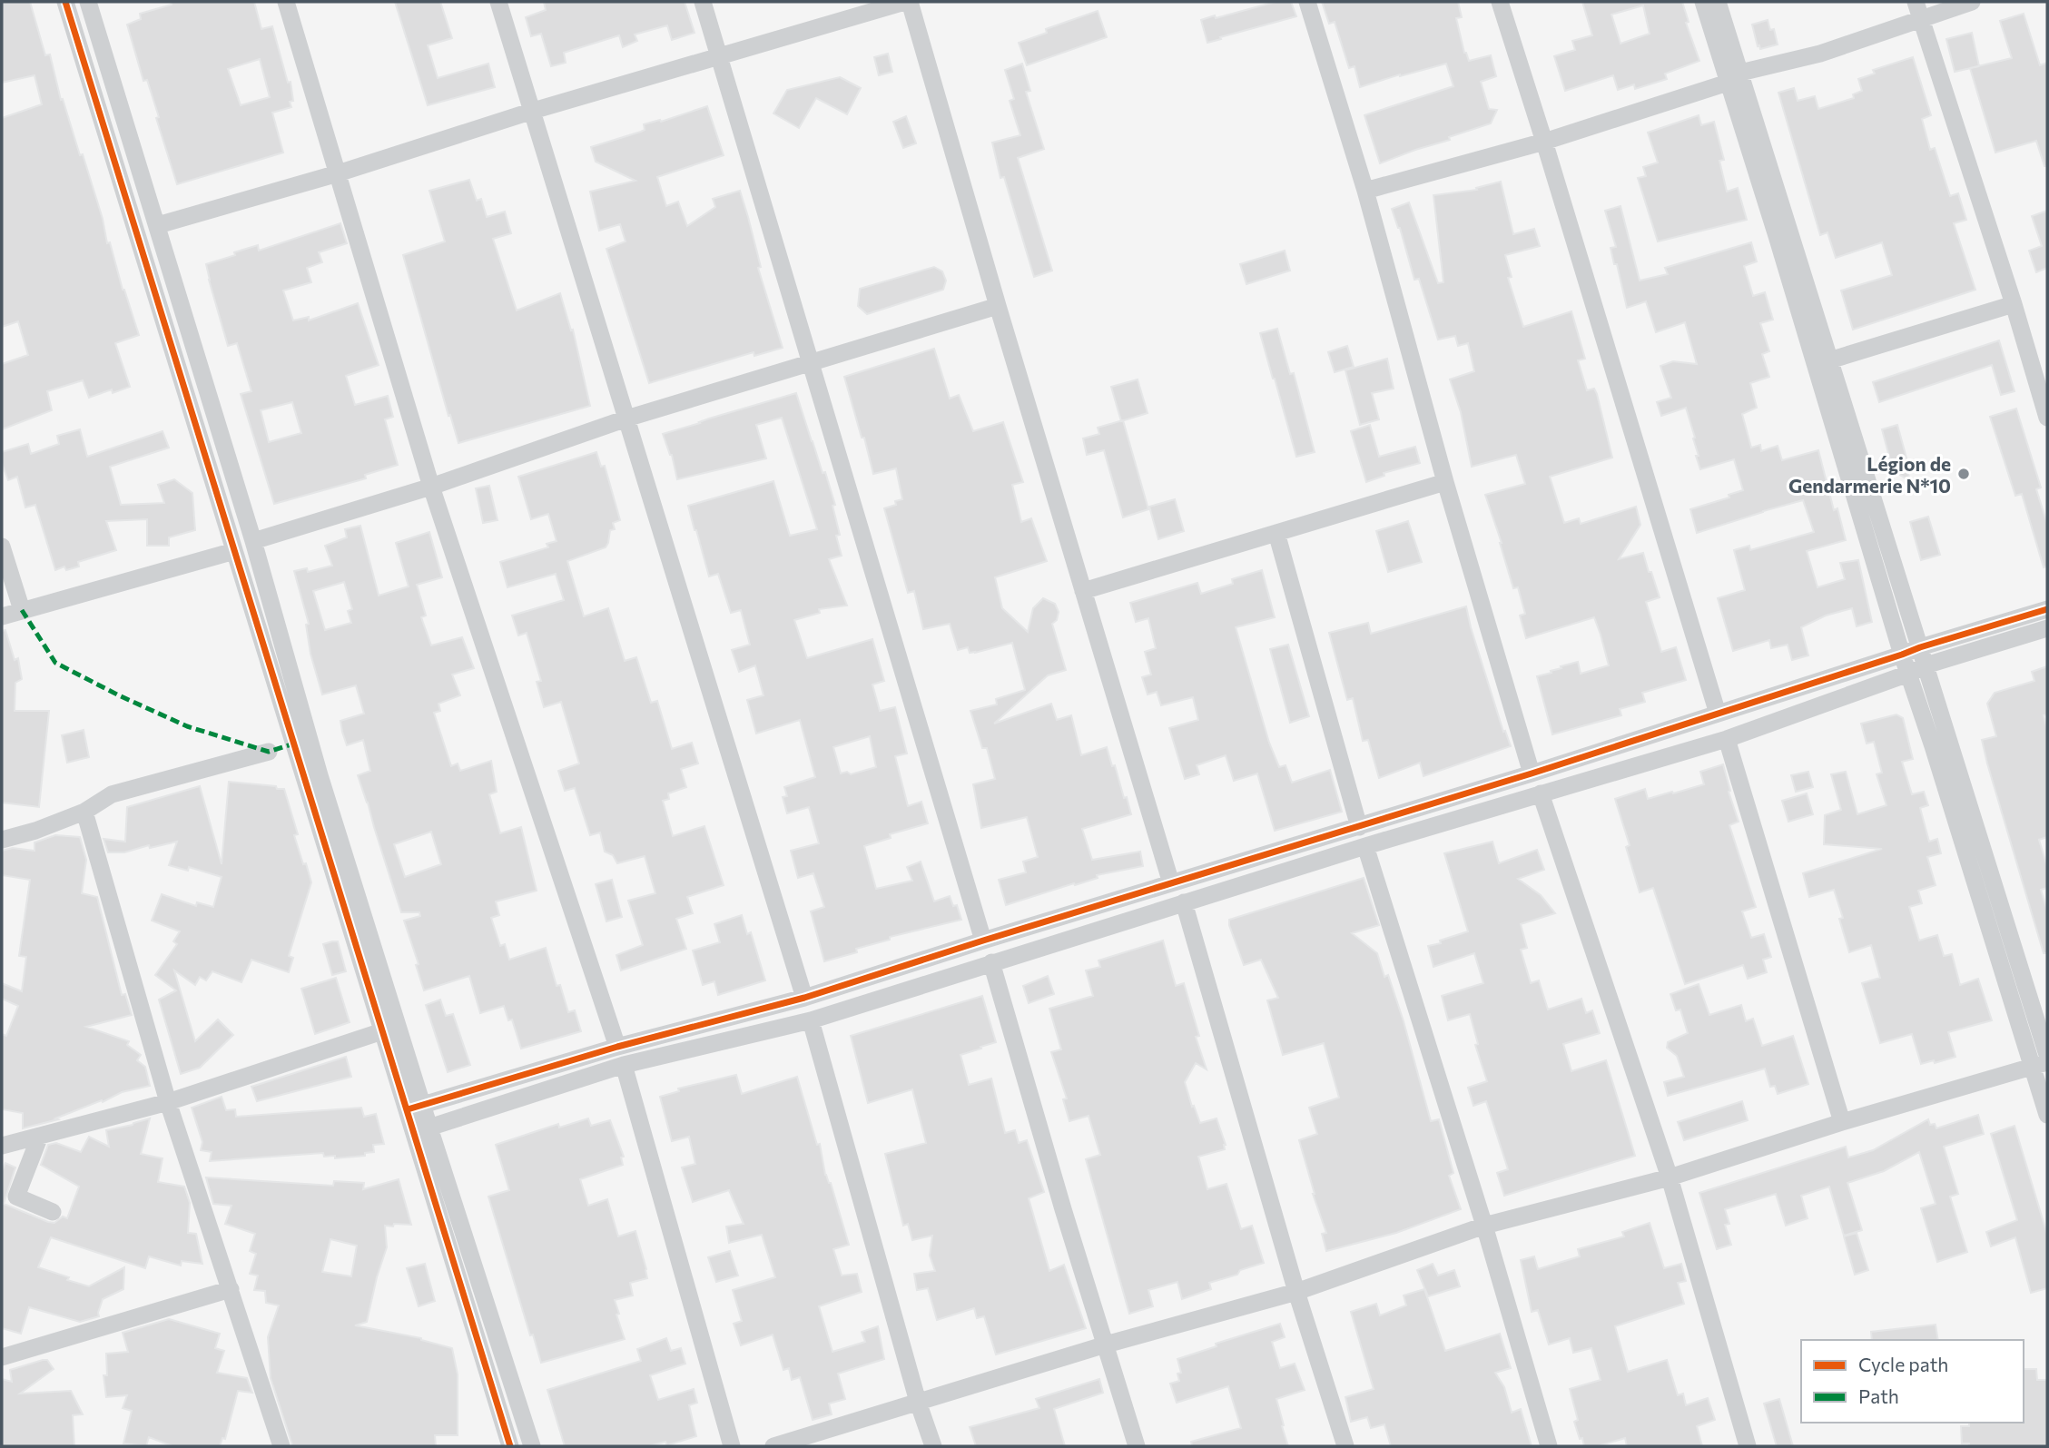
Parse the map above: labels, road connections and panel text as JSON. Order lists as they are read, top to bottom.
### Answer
{
  "places": ["Légion de Gendarmerie N*10"],
  "legend": ["Cycle path", "Path"]
}
